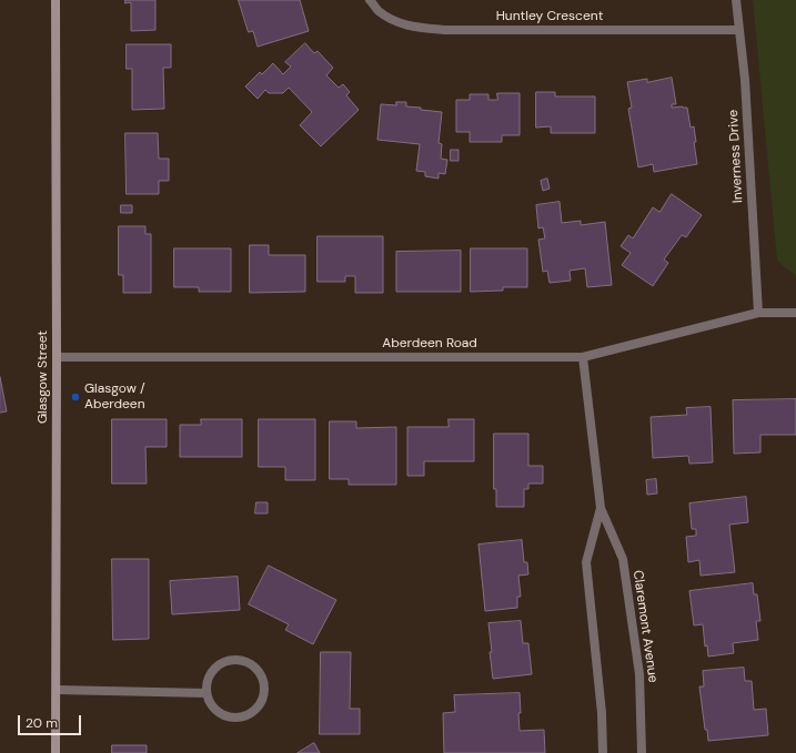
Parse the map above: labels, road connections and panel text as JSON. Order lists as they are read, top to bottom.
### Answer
{
  "streets": {
    "street": [
      "Huntley Crescent",
      "Inverness Drive",
      "Aberdeen Road",
      "Glasgow Street",
      "Claremont Avenue"
    ]
  },
  "crossings": [
    ["Huntley Crescent", "Inverness Drive"],
    ["Inverness Drive", "Aberdeen Road"],
    ["Aberdeen Road", "Glasgow Street"],
    ["Aberdeen Road", "Claremont Avenue"]
  ],
  "places": ["Glasgow / Aberdeen"],
  "scale_bar": "20 m"
}
